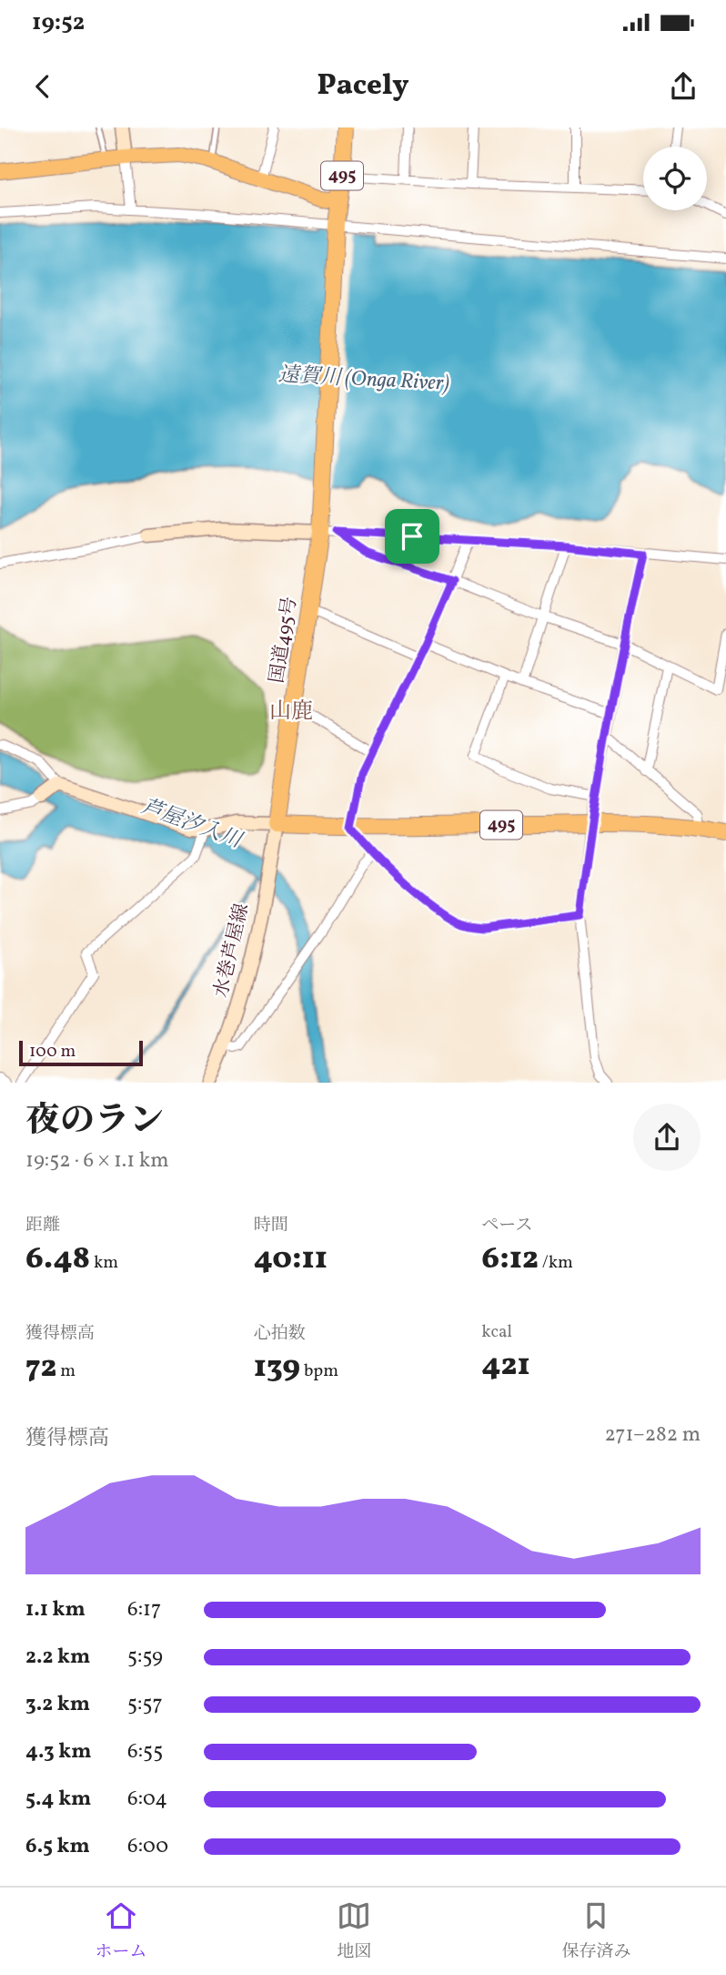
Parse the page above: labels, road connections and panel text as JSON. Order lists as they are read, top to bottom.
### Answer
{
  "streets": {
    "highway": ["495", "国道495号"],
    "street": ["水巻芦屋線"]
  },
  "crossings": [
    ["495", "国道495号"],
    ["495", "水巻芦屋線"],
    ["国道495号", "水巻芦屋線"]
  ],
  "districts": ["山鹿"],
  "water": ["遠賀川 (Onga River)", "芦屋汐入川"],
  "scale_bar": "100 m",
  "page": {
    "status": "19:52",
    "header": "Pacely",
    "scale": "100 m",
    "heading": ["夜のラン", "19:52 · 6 × 1.1 km"],
    "stats": [
      ["距離", "6.48 km"],
      ["時間", "40:11"],
      ["ペース", "6:12 /km"],
      ["獲得標高", "72 m"],
      ["心拍数", "139 bpm"],
      ["kcal", "421"]
    ],
    "chart": ["獲得標高", "271–282 m"],
    "list": [
      {
        "name": "1.1 km",
        "note": "6:17"
      },
      {
        "name": "2.2 km",
        "note": "5:59"
      },
      {
        "name": "3.2 km",
        "note": "5:57"
      },
      {
        "name": "4.3 km",
        "note": "6:55"
      },
      {
        "name": "5.4 km",
        "note": "6:04"
      },
      {
        "name": "6.5 km",
        "note": "6:00"
      }
    ],
    "tabs": ["ホーム", "地図", "保存済み"]
  }
}
